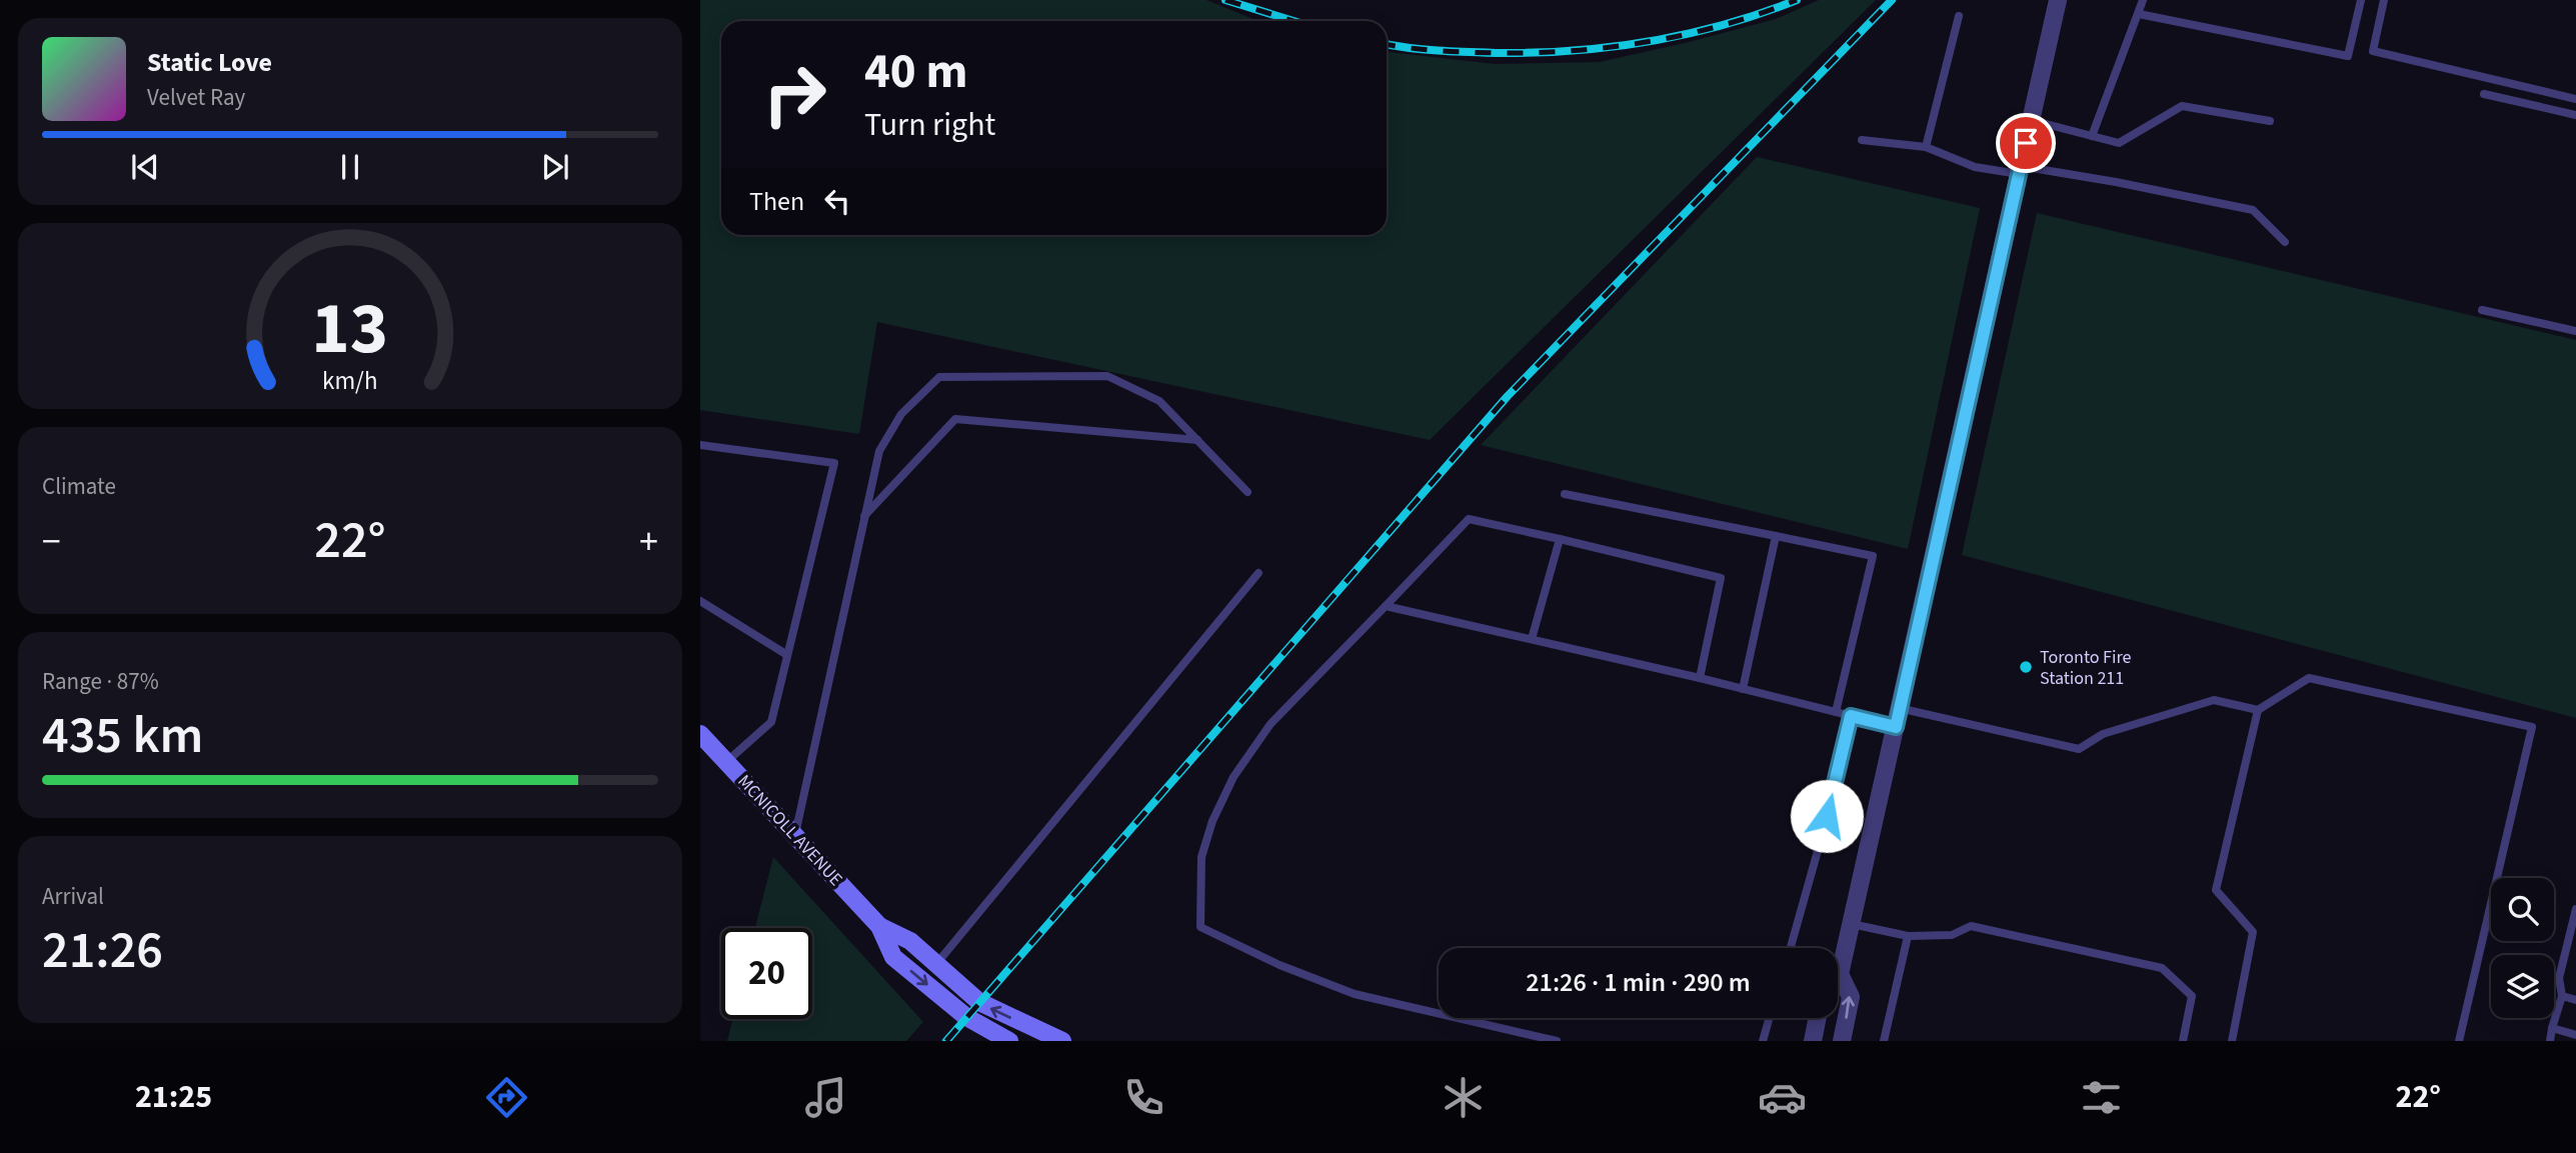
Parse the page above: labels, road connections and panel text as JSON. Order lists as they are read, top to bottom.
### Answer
{
  "streets": {
    "main road": ["MCNICOLL AVENUE"]
  },
  "places": ["Toronto Fire Station 211"],
  "page": {
    "turn": ["40 m", "Turn right"],
    "song": ["Static Love", "Velvet Ray"],
    "then": "Then",
    "tile": [
      "Climate",
      ["Range · 87%", "435 km"],
      ["Arrival", "21:26"]
    ],
    "heat": ["−", "22°", "+"],
    "limit": "20",
    "trip": "21:26 · 1 min · 290 m",
    "tabs": ["21:25", "22°"],
    "gauge": ["13", "km/h"]
  }
}
